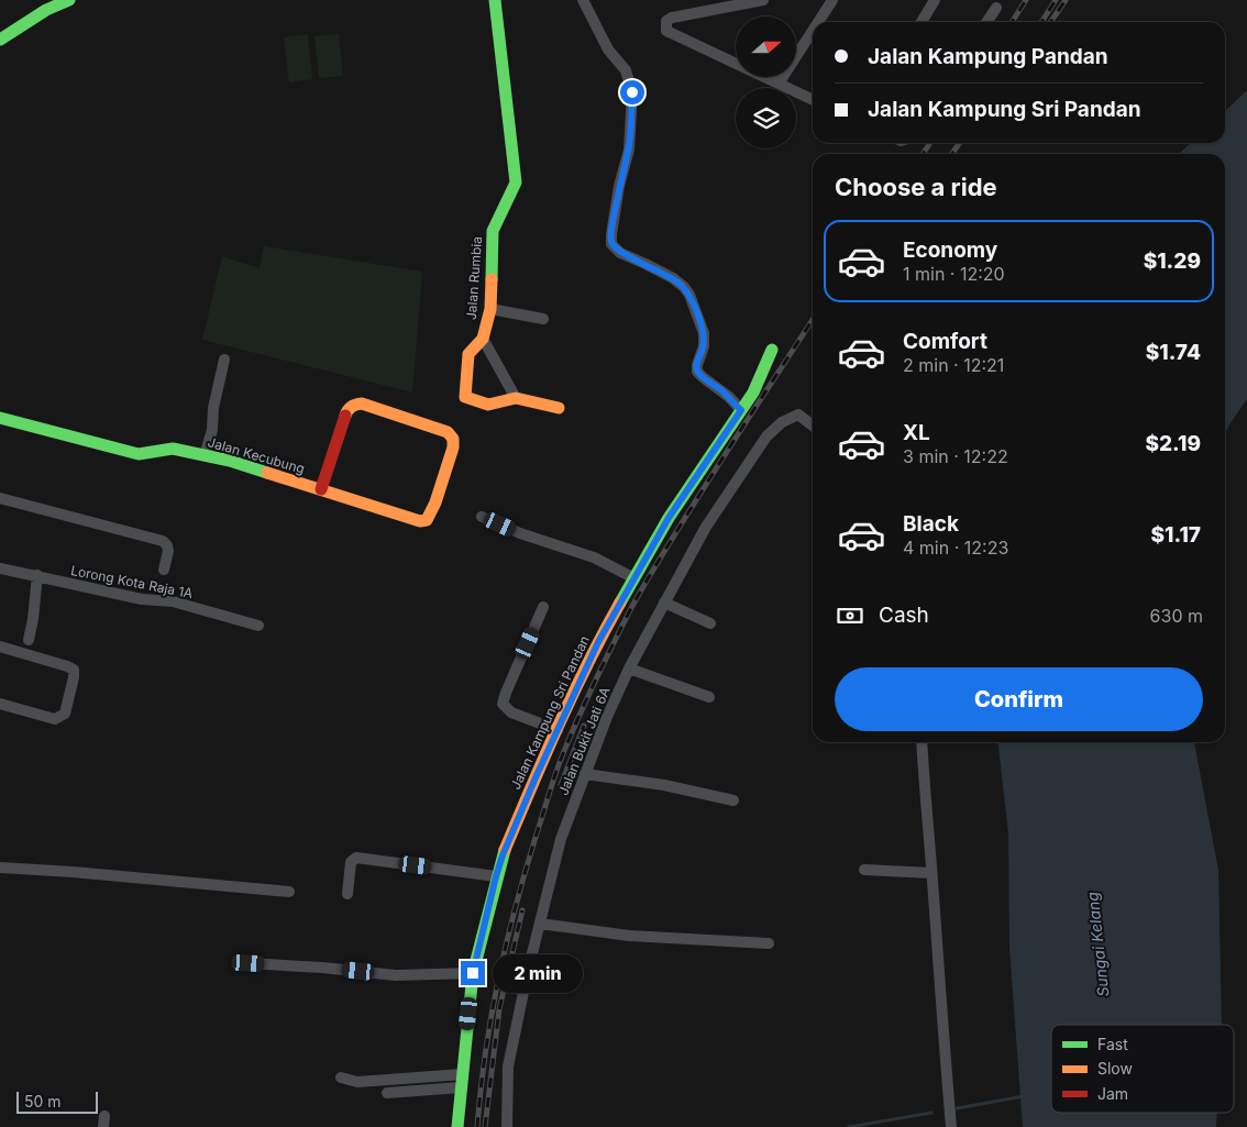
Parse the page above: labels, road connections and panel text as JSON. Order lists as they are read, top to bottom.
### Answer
{
  "streets": {
    "street": [
      "Jalan Rumbia",
      "Jalan Kecubung",
      "Lorong Kota Raja 1A",
      "Jalan Kampung Sri Pandan",
      "Jalan Bukit Jati 6A"
    ]
  },
  "water": ["Sungai Kelang"],
  "legend": ["Fast", "Slow", "Jam"],
  "scale_bar": "50 m",
  "north": "right",
  "page": {
    "banner": ["Jalan Kampung Pandan", "Jalan Kampung Sri Pandan"],
    "heading": "Choose a ride",
    "list": [
      {
        "name": "Economy",
        "note": "1 min · 12:20",
        "value": "$1.29"
      },
      {
        "name": "Comfort",
        "note": "2 min · 12:21",
        "value": "$1.74"
      },
      {
        "name": "XL",
        "note": "3 min · 12:22",
        "value": "$2.19"
      },
      {
        "name": "Black",
        "note": "4 min · 12:23",
        "value": "$1.17"
      }
    ],
    "pay": ["Cash", "630 m"],
    "buttons": "Confirm",
    "bubble": "2 min",
    "scale": "50 m"
  }
}
